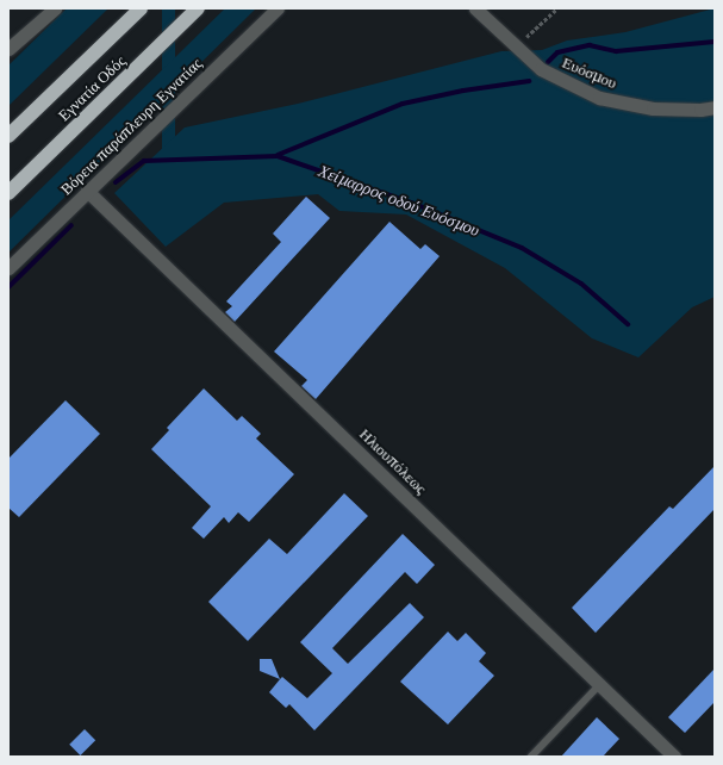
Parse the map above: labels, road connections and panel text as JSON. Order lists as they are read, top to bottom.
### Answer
{
  "streets": {
    "highway": ["Εγνατία Οδός"],
    "street": ["Ευόσμου", "Βόρεια παράπλευρη Εγνατίας", "Ηλιουπόλεως"]
  },
  "crossings": [
    ["Βόρεια παράπλευρη Εγνατίας", "Ηλιουπόλεως"]
  ],
  "water": ["Χείμαρρος οδού Ευόσμου"]
}
